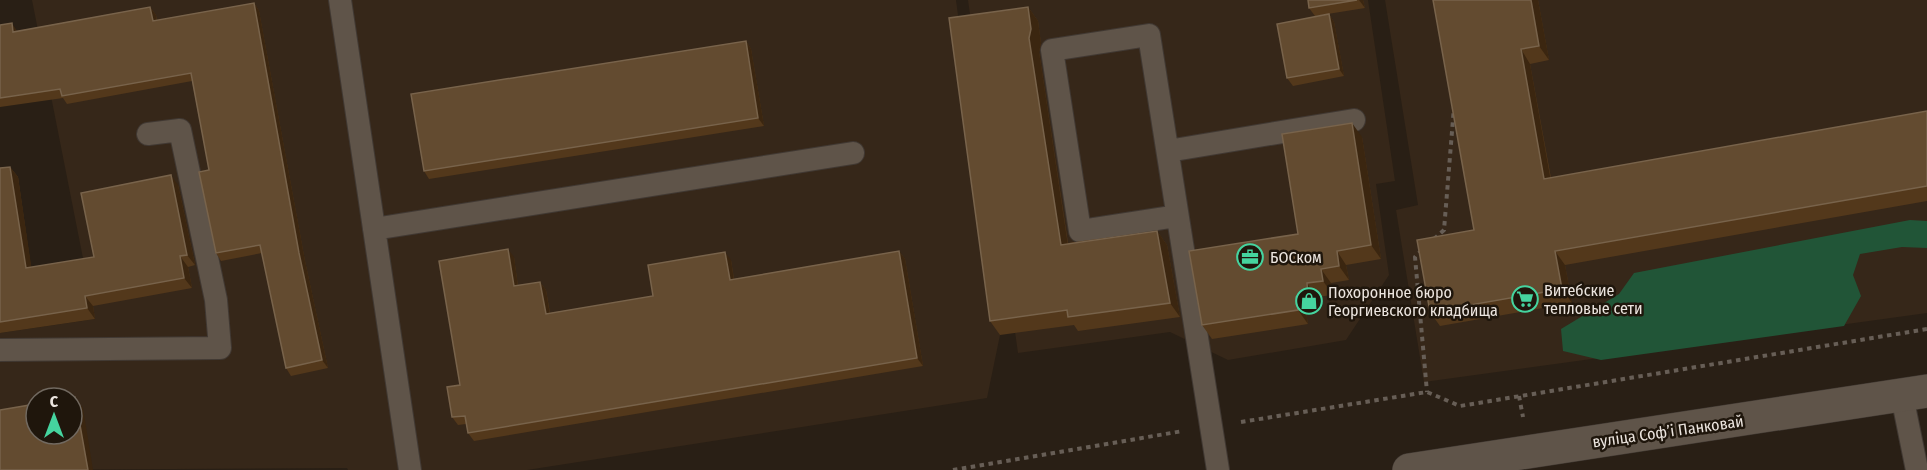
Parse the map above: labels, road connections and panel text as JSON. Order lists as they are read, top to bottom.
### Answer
{
  "streets": {
    "street": ["вуліца Софʼі Панковай"]
  },
  "places": {
    "office": ["БОСком"],
    "supermarket": ["Витебские тепловые сети"],
    "shop": ["Похоронное бюро Георгиевского кладбища"]
  },
  "north": "top"
}
